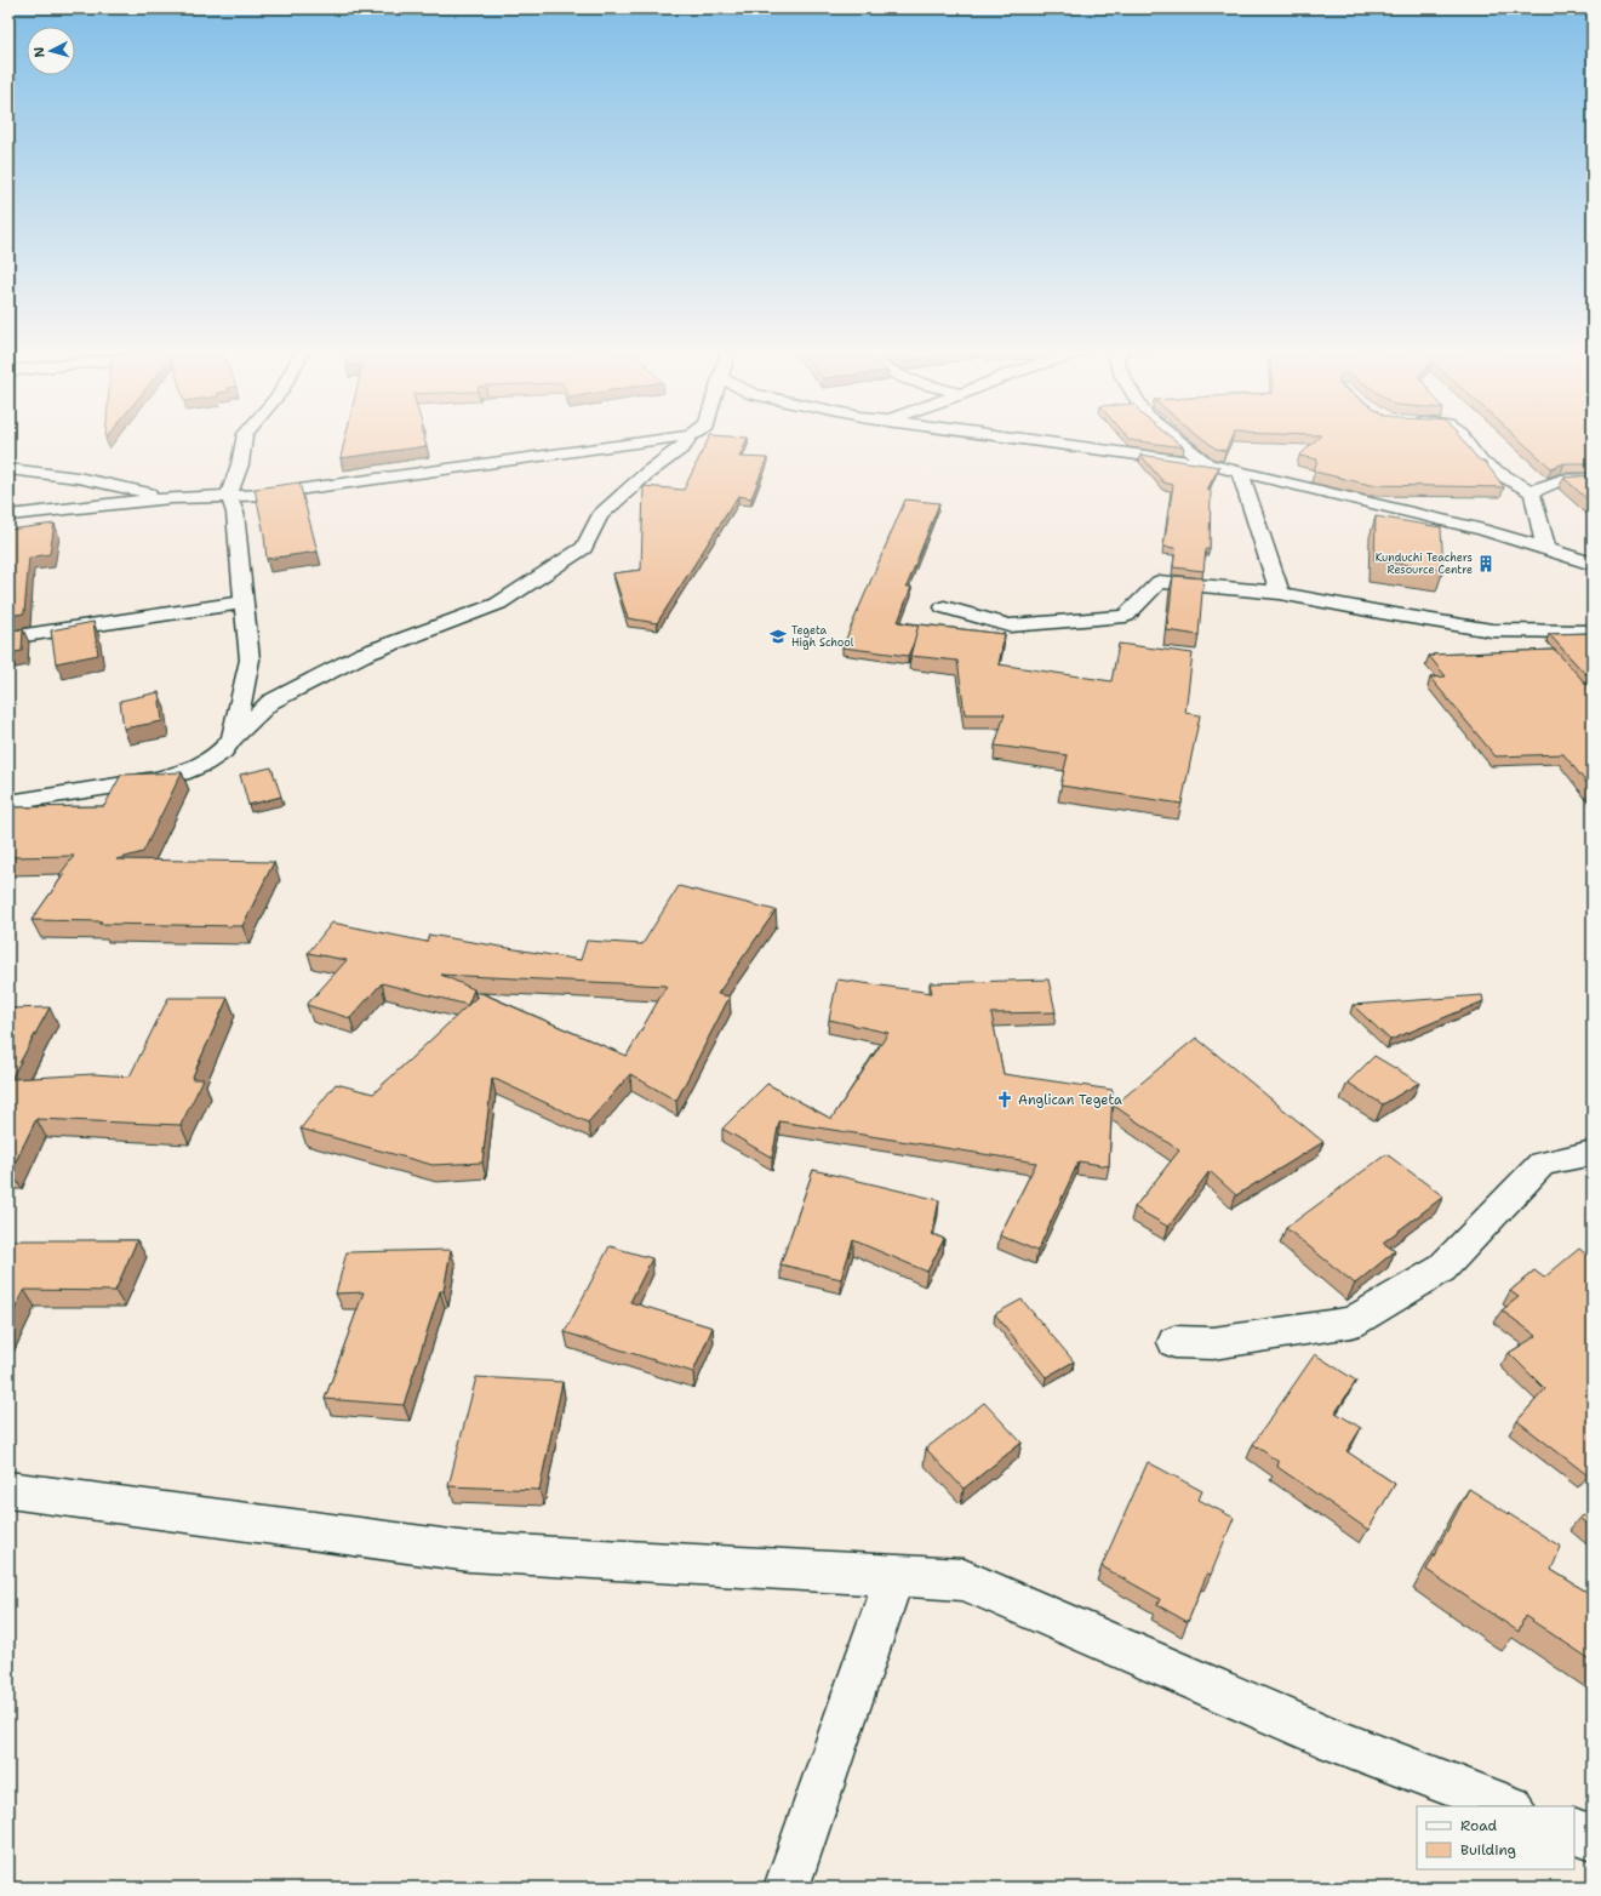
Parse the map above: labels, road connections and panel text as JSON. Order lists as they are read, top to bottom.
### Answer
{
  "places": {
    "building": ["Kunduchi Teachers Resource Centre"],
    "school or university": ["Tegeta High School"],
    "church": ["Anglican Tegeta"]
  },
  "legend": ["Road", "Building"],
  "north": "left"
}
